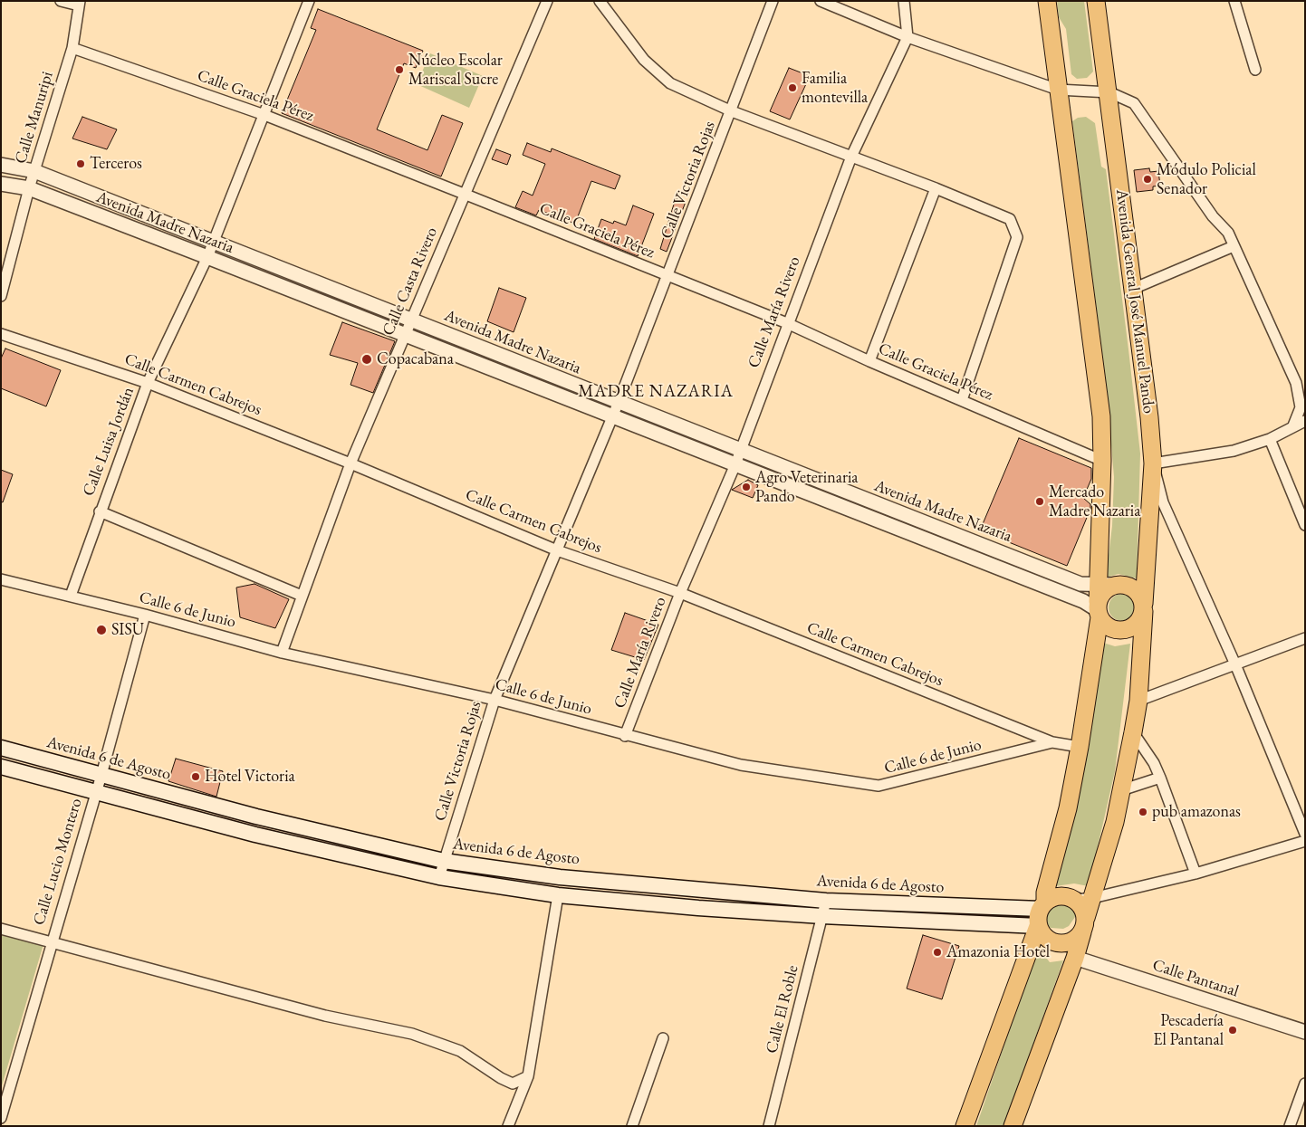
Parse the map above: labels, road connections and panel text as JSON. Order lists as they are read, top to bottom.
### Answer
{
  "streets": {
    "main road": ["Avenida General José Manuel Pando", "Avenida 6 de Agosto"],
    "street": [
      "Calle Graciela Pérez",
      "Calle Manuripi",
      "Calle Victoria Rojas",
      "Avenida Madre Nazaria",
      "Calle Casta Rivero",
      "Calle María Rivero",
      "Calle Carmen Cabrejos",
      "Calle Luisa Jordán",
      "Calle 6 de Junio",
      "Calle Lucio Montero",
      "Calle Pantanal",
      "Calle El Roble"
    ]
  },
  "crossings": [
    ["Calle Graciela Pérez", "Calle Manuripi"],
    ["Calle Graciela Pérez", "Calle Victoria Rojas"],
    ["Calle Graciela Pérez", "Calle Casta Rivero"],
    ["Calle Graciela Pérez", "Calle María Rivero"],
    ["Calle Graciela Pérez", "Calle Luisa Jordán"],
    ["Calle Manuripi", "Avenida Madre Nazaria"],
    ["Calle Victoria Rojas", "Avenida Madre Nazaria"],
    ["Calle Victoria Rojas", "Calle Carmen Cabrejos"],
    ["Calle Victoria Rojas", "Calle 6 de Junio"],
    ["Calle Victoria Rojas", "Avenida 6 de Agosto"],
    ["Avenida Madre Nazaria", "Calle Casta Rivero"],
    ["Avenida Madre Nazaria", "Avenida General José Manuel Pando"],
    ["Avenida Madre Nazaria", "Calle María Rivero"],
    ["Avenida Madre Nazaria", "Calle Luisa Jordán"],
    ["Calle Casta Rivero", "Calle Carmen Cabrejos"],
    ["Calle Casta Rivero", "Calle 6 de Junio"],
    ["Avenida General José Manuel Pando", "Avenida 6 de Agosto"],
    ["Avenida General José Manuel Pando", "Calle Pantanal"],
    ["Calle María Rivero", "Calle Carmen Cabrejos"],
    ["Calle María Rivero", "Calle 6 de Junio"],
    ["Calle Carmen Cabrejos", "Calle Luisa Jordán"],
    ["Calle Carmen Cabrejos", "Calle 6 de Junio"],
    ["Calle Luisa Jordán", "Calle 6 de Junio"],
    ["Calle 6 de Junio", "Calle Lucio Montero"],
    ["Avenida 6 de Agosto", "Calle Lucio Montero"],
    ["Avenida 6 de Agosto", "Calle El Roble"]
  ],
  "districts": ["MADRE NAZARIA"],
  "places": [
    "Núcleo Escolar Mariscal Sucre",
    "Familia montevilla",
    "Terceros",
    "Módulo Policial Senador",
    "Copacabana",
    "Agro Veterinaria Pando",
    "Mercado Madre Nazaria",
    "SISU",
    "Hotel Victoria",
    "pub amazonas",
    "Amazonia Hotel",
    "Pescadería El Pantanal"
  ]
}
